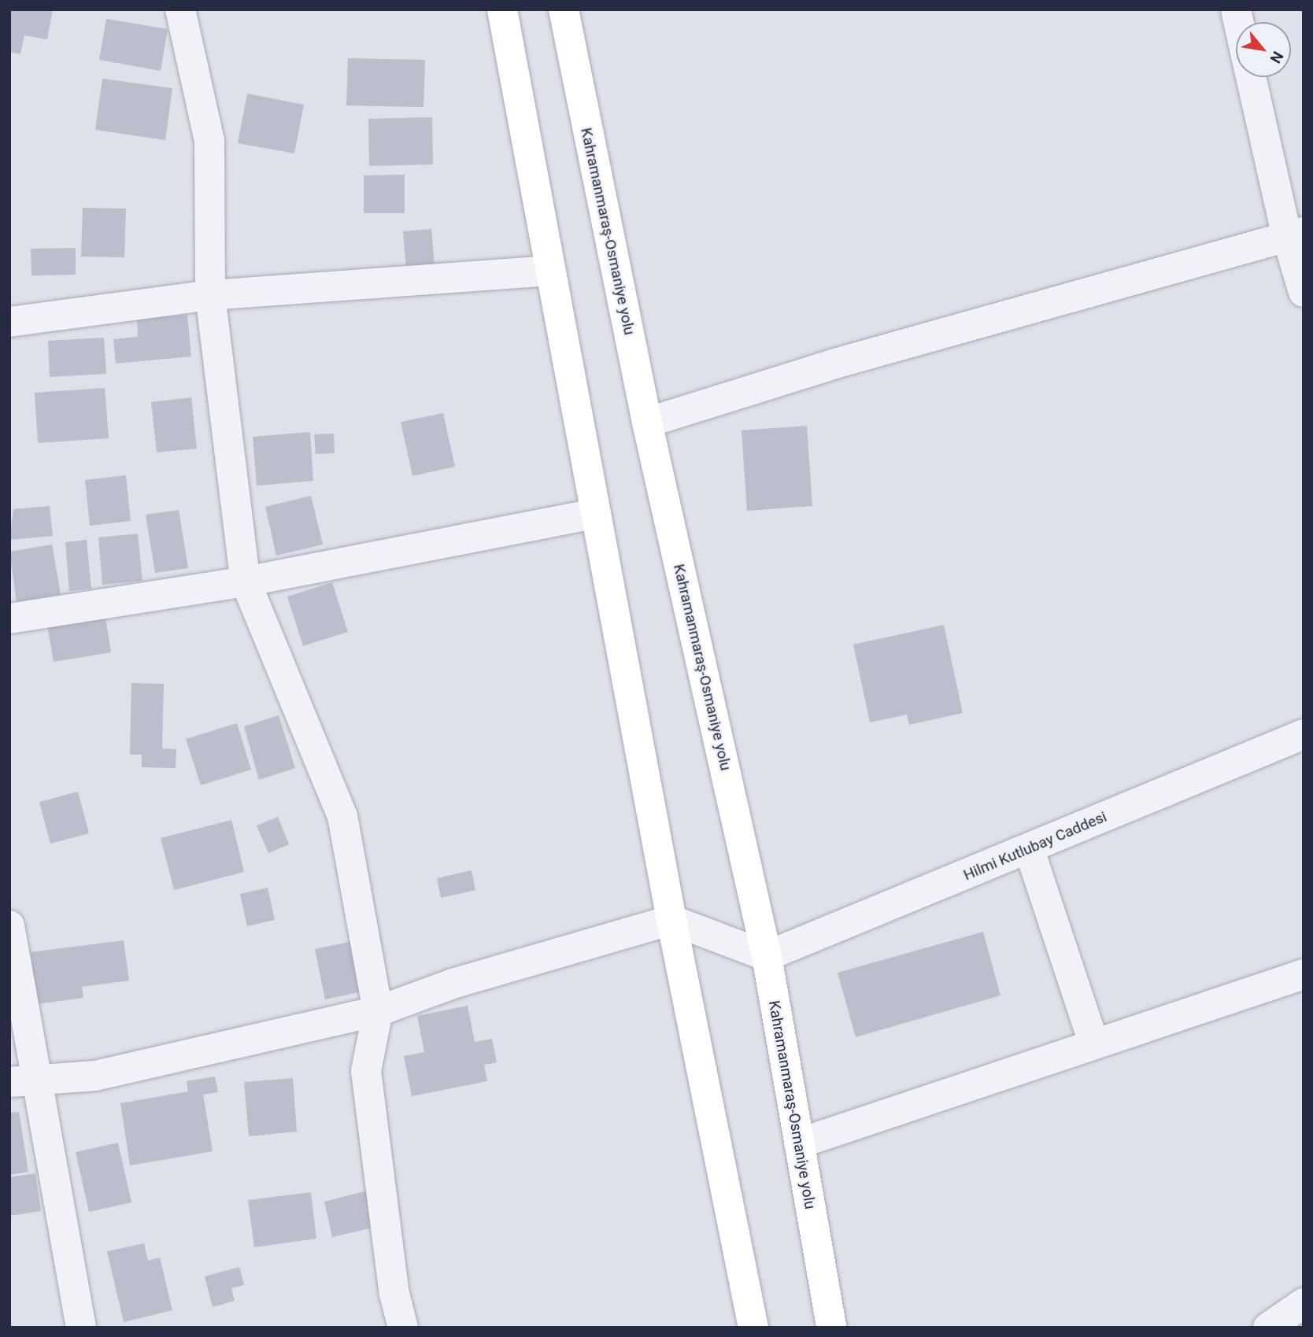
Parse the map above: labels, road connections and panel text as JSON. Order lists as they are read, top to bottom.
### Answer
{
  "streets": {
    "highway": ["Kahramanmaraş-Osmaniye yolu"],
    "street": ["Hilmi Kutlubay Caddesi"]
  },
  "crossings": [
    ["Kahramanmaraş-Osmaniye yolu", "Hilmi Kutlubay Caddesi"]
  ],
  "north": "bottom right"
}
